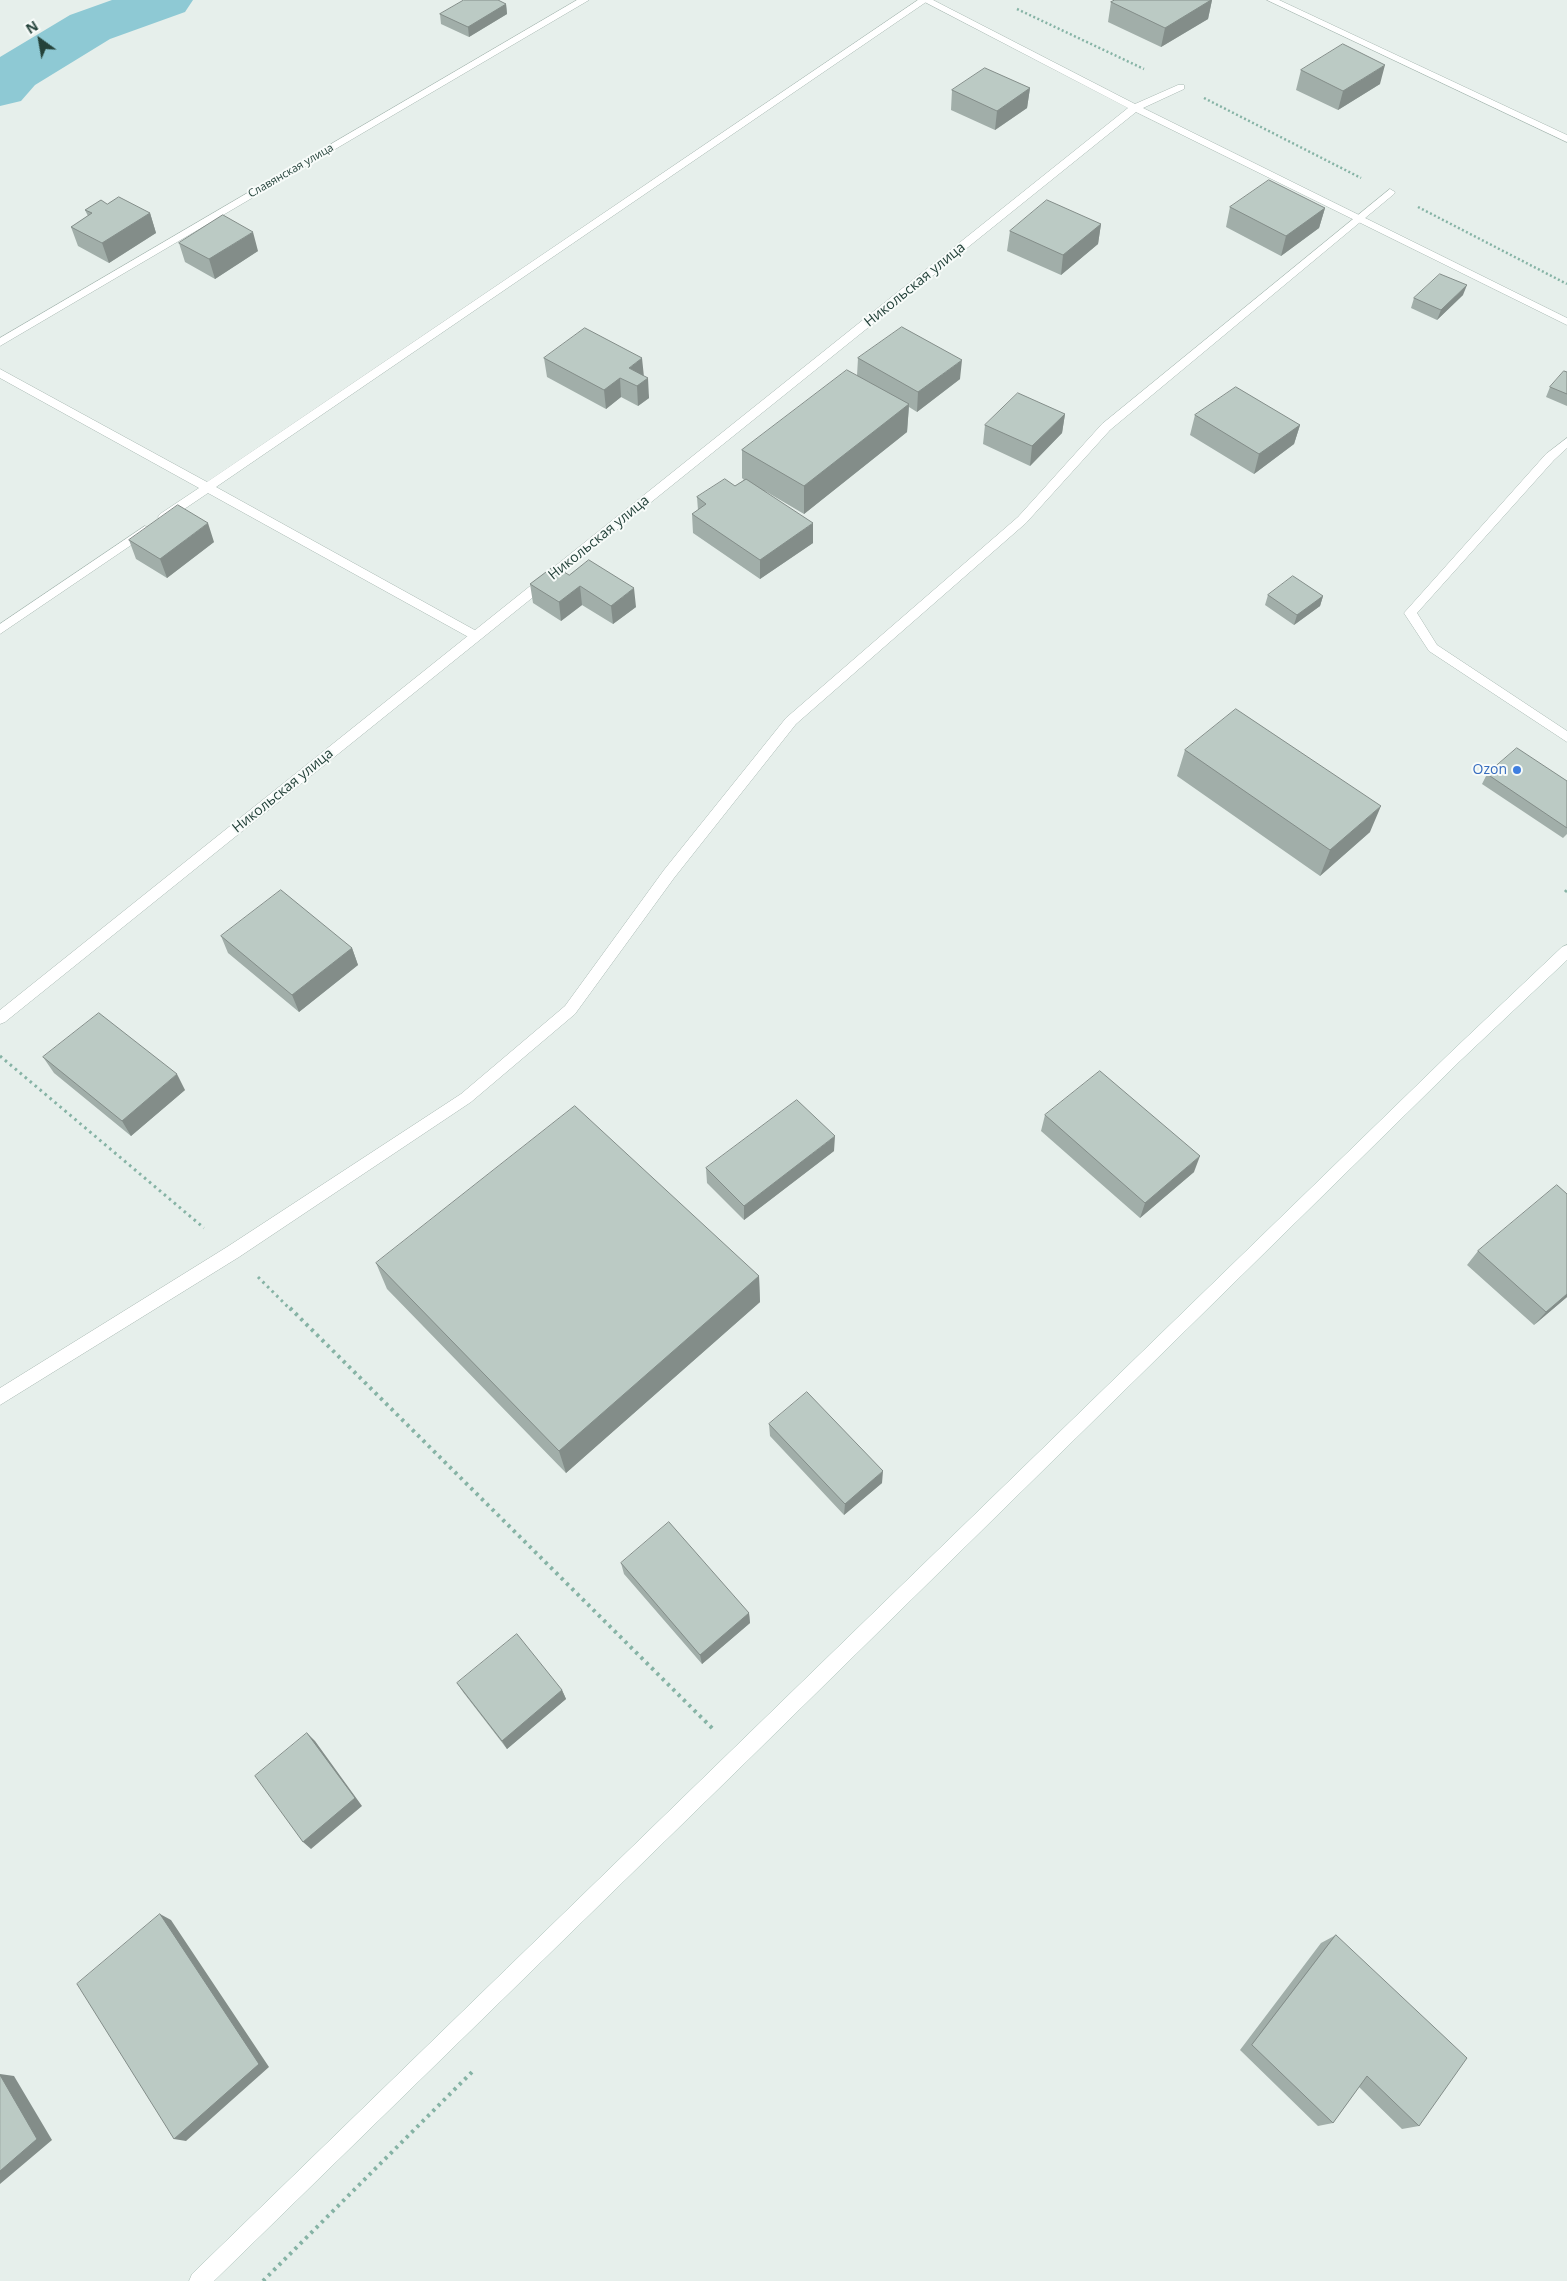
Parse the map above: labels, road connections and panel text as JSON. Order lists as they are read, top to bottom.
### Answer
{
  "streets": {
    "street": ["Славянская улица", "Никольская улица"]
  },
  "places": ["Ozon"],
  "north": "top left"
}
